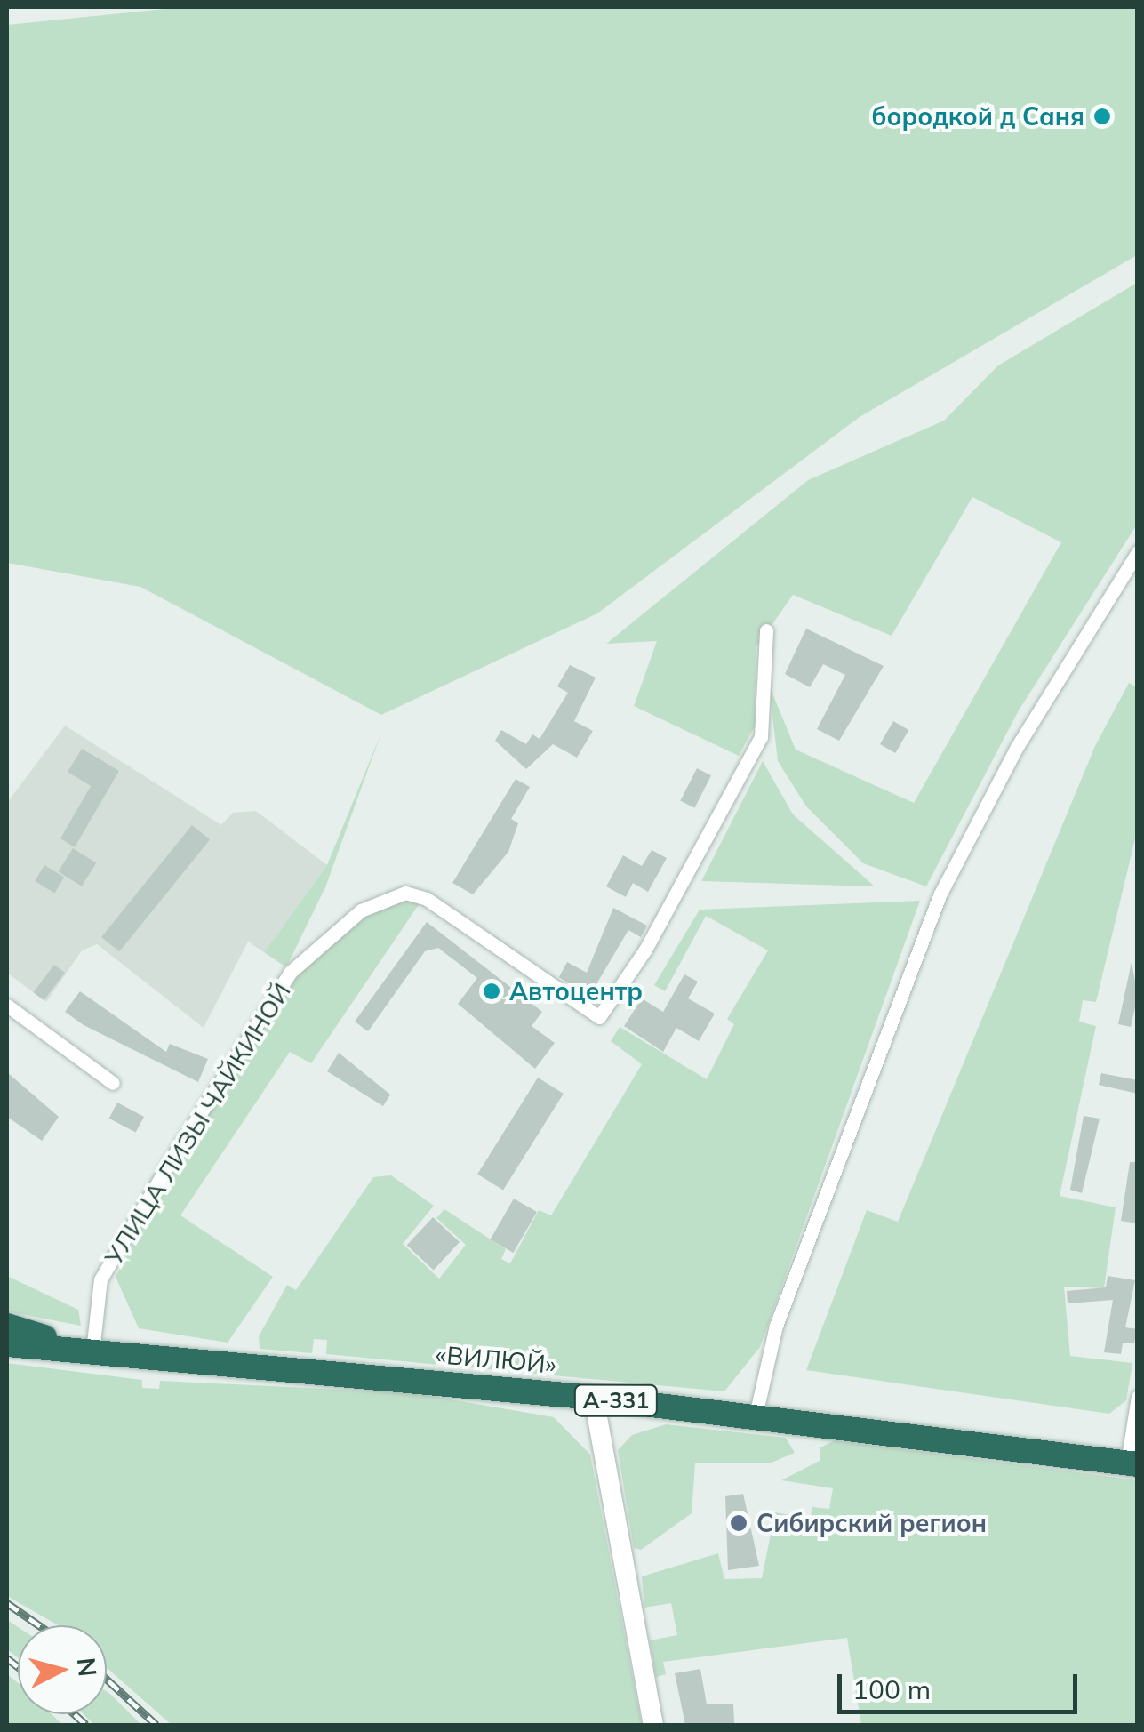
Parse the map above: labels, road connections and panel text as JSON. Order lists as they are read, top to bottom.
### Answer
{
  "streets": {
    "highway": ["«ВИЛЮЙ»", "А-331"],
    "street": ["УЛИЦА ЛИЗЫ ЧАЙКИНОЙ"]
  },
  "crossings": [
    ["УЛИЦА ЛИЗЫ ЧАЙКИНОЙ", "«ВИЛЮЙ»"]
  ],
  "places": ["бородкой д Саня", "Автоцентр", "Сибирский регион"],
  "scale_bar": "100 m",
  "north": "right"
}
